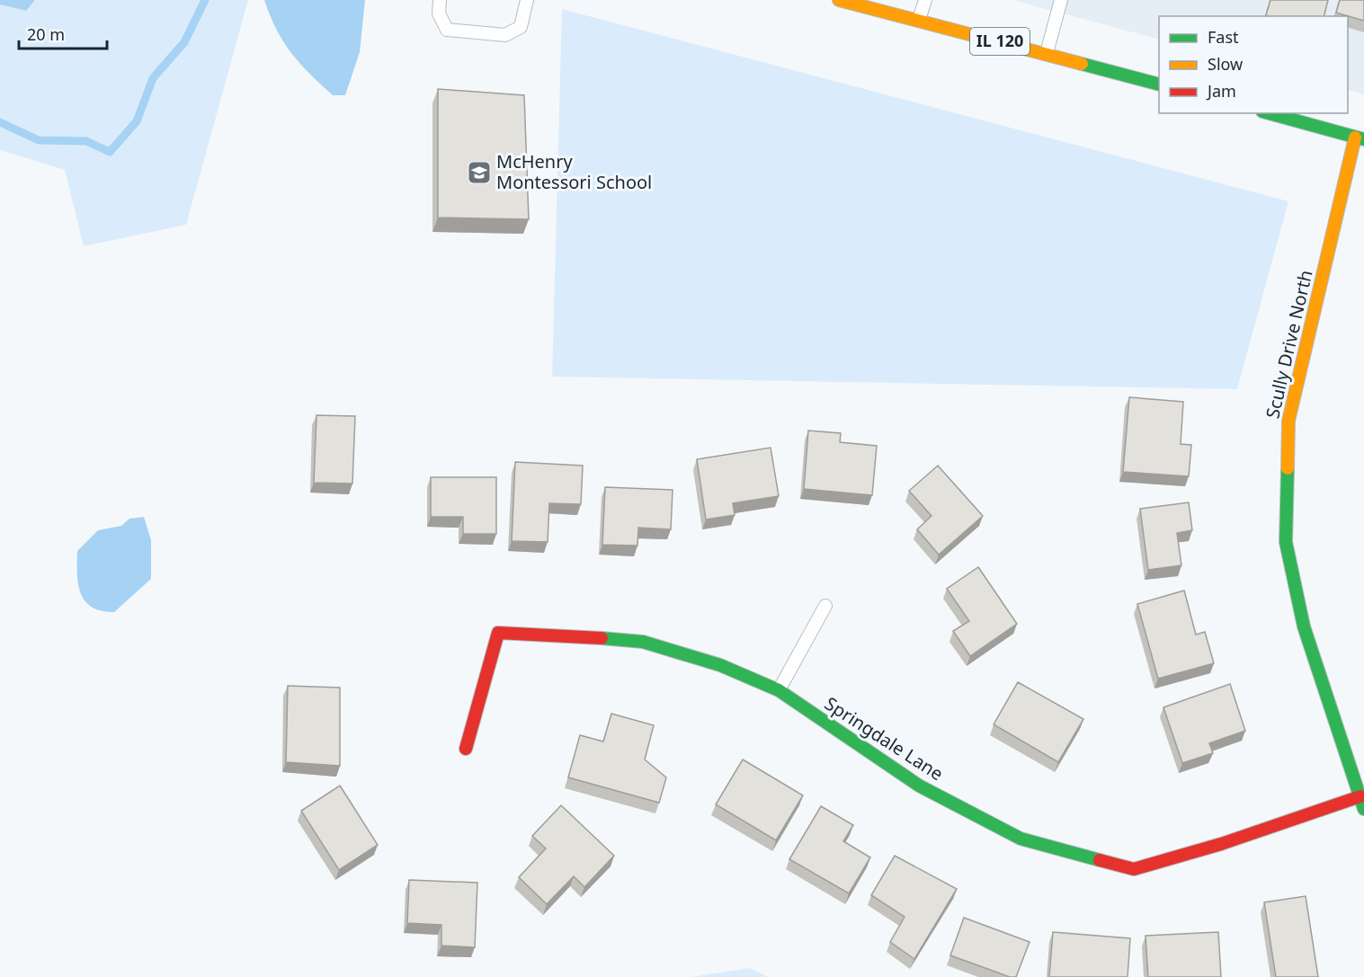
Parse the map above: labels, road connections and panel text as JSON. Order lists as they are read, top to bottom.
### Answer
{
  "streets": {
    "street": ["IL 120", "Scully Drive North", "Springdale Lane"]
  },
  "crossings": [
    ["Scully Drive North", "Springdale Lane"]
  ],
  "places": {
    "school or university": ["McHenry Montessori School"]
  },
  "legend": ["Fast", "Slow", "Jam"],
  "scale_bar": "20 m"
}
